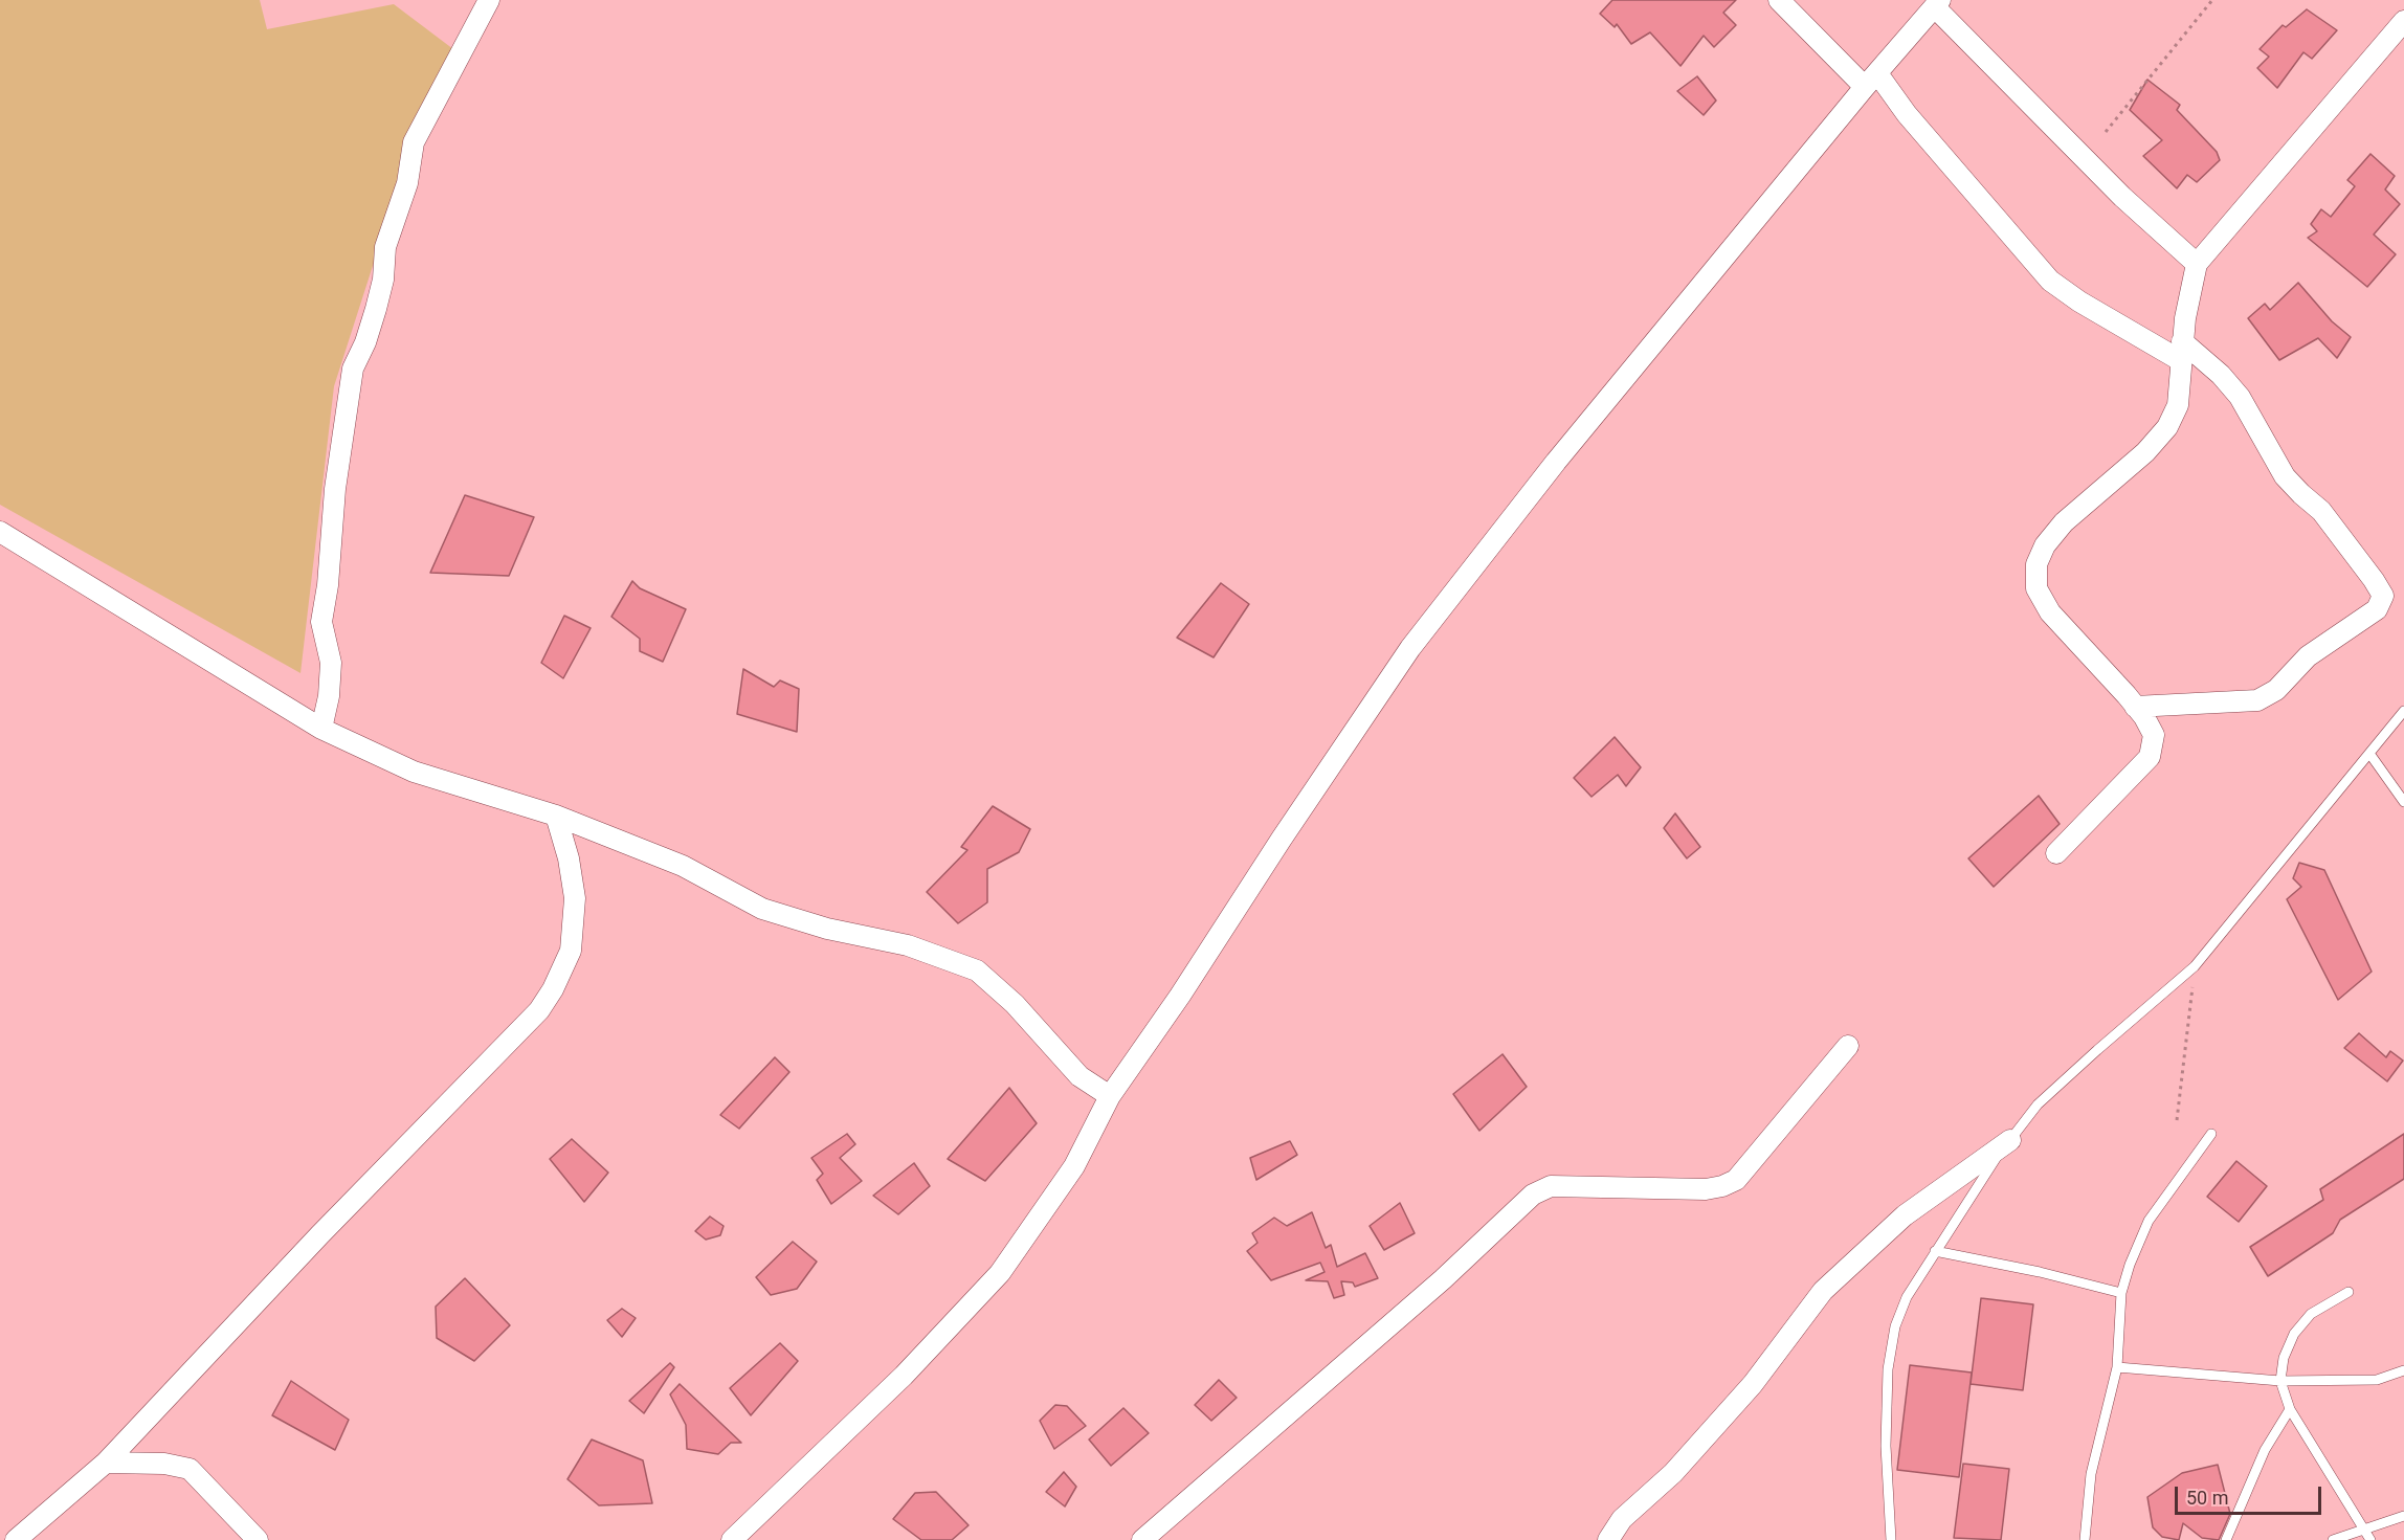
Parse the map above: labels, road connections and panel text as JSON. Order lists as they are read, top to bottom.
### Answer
{
  "scale_bar": "50 m"
}
